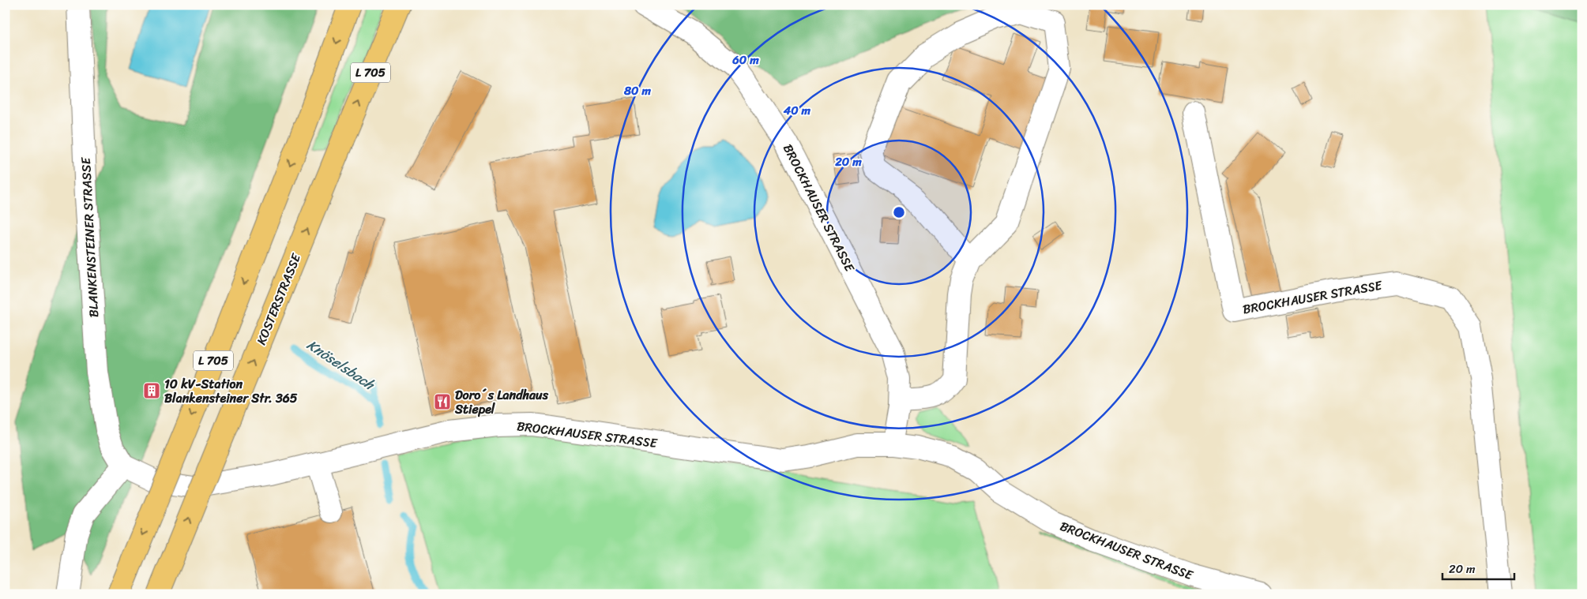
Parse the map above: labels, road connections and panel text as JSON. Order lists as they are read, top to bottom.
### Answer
{
  "streets": {
    "main road": ["L 705", "KOSTERSTRASSE"],
    "street": ["BROCKHAUSER STRASSE", "BLANKENSTEINER STRASSE"]
  },
  "crossings": [
    ["BROCKHAUSER STRASSE", "BLANKENSTEINER STRASSE"]
  ],
  "water": ["Knöselsbach"],
  "places": {
    "building": ["10 kV-Station Blankensteiner Str. 365"],
    "restaurant": ["Doro´s Landhaus Stiepel"]
  },
  "scale_bar": "20 m",
  "rings": [
    "60 m",
    "80 m",
    "40 m",
    "20 m"
  ]
}
